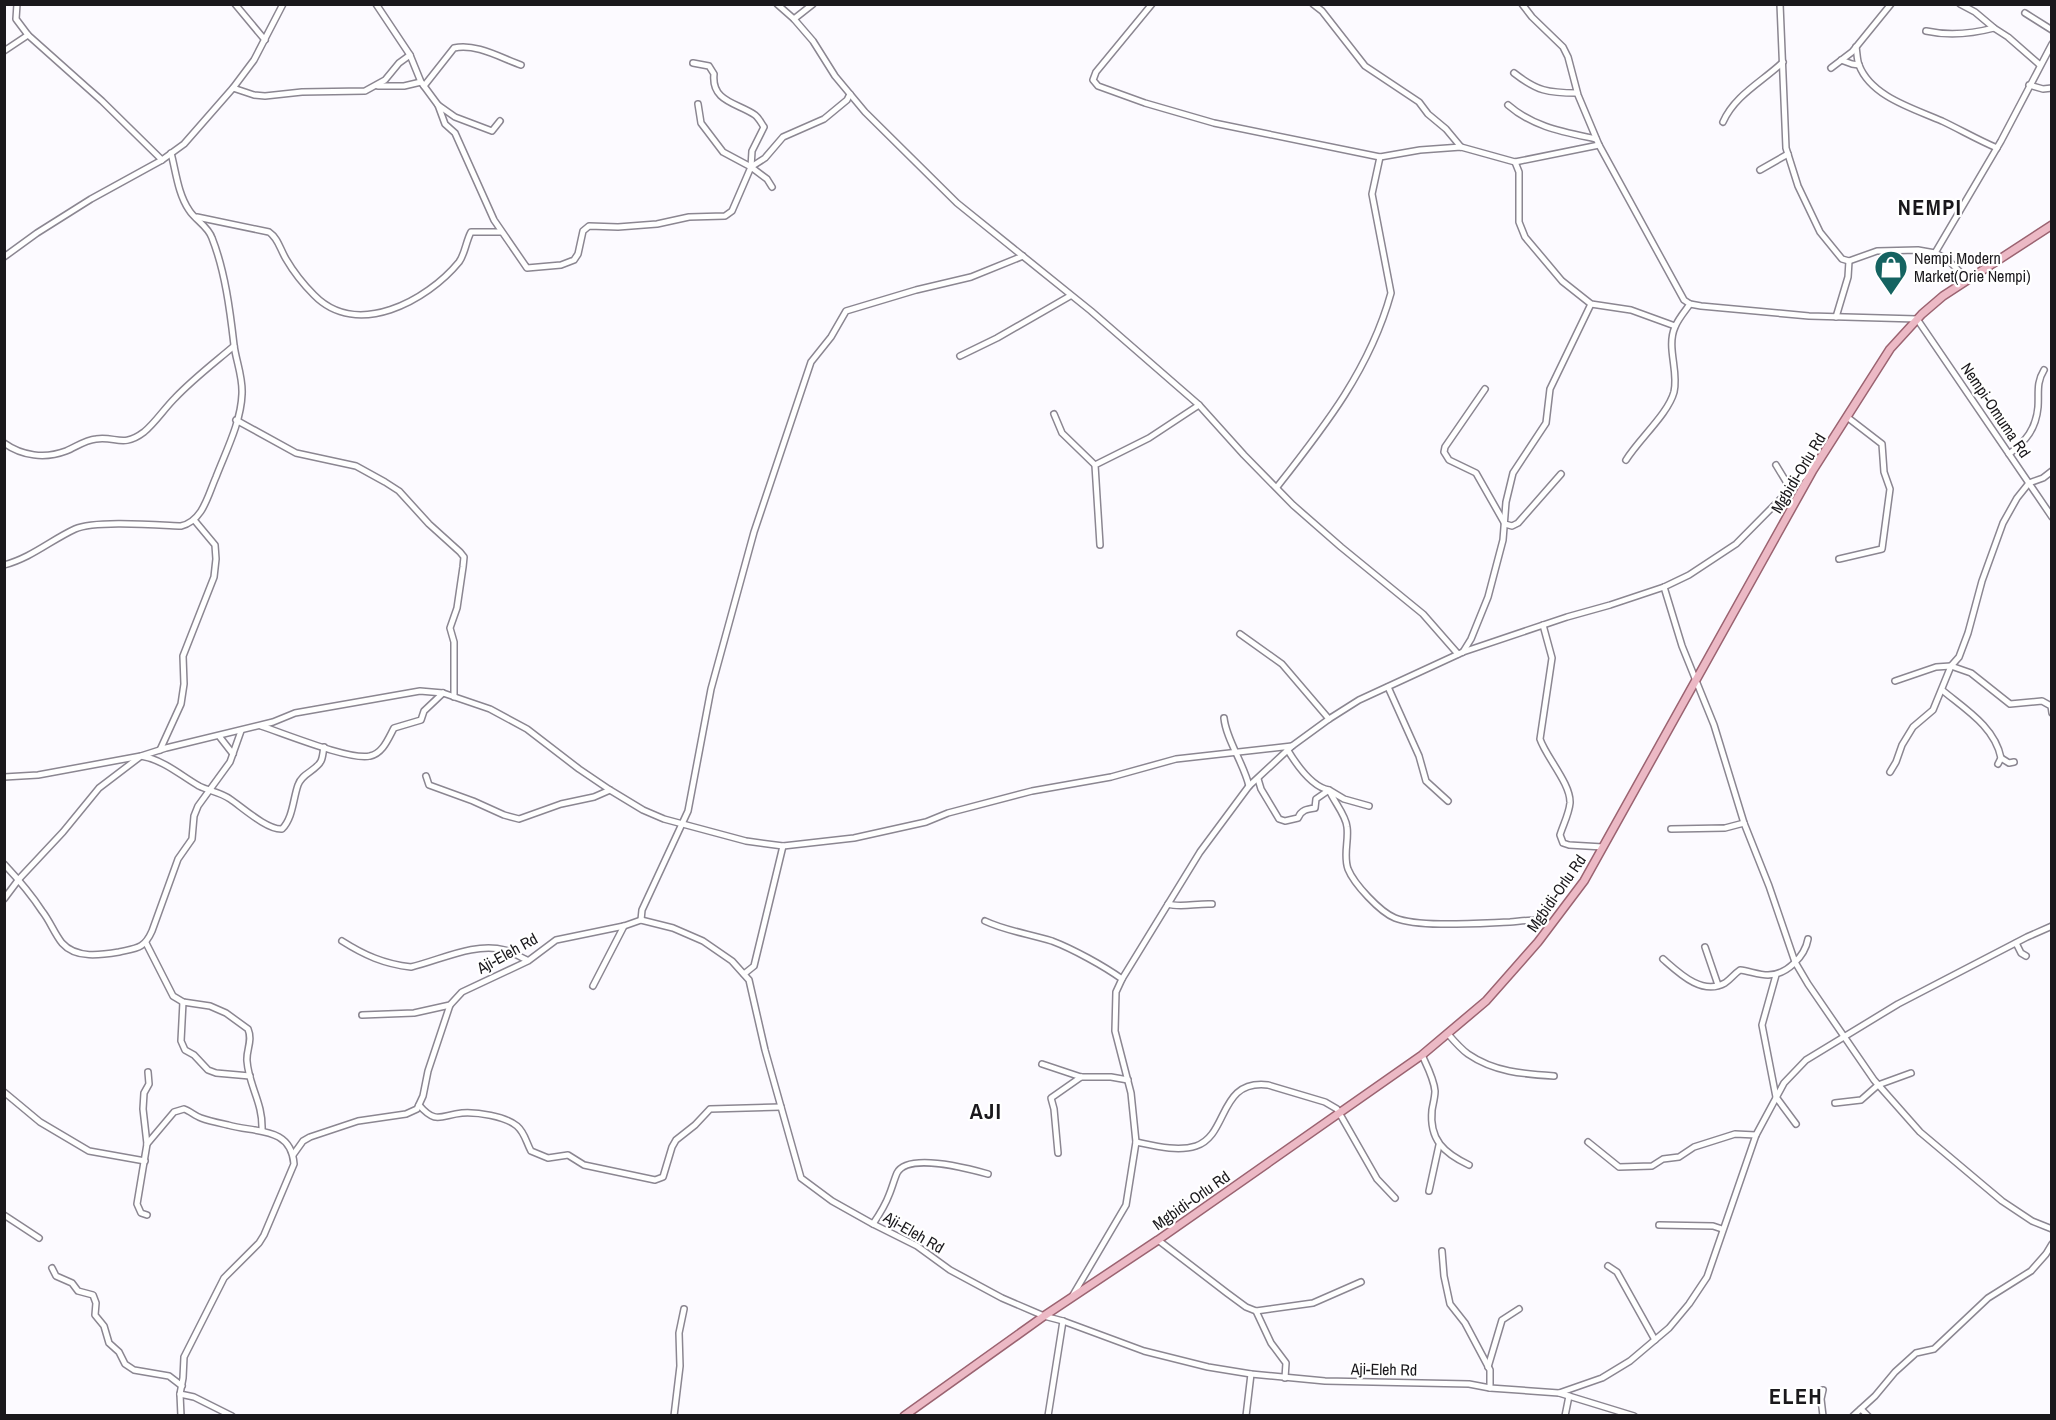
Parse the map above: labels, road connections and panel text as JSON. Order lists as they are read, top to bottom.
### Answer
{
  "streets": {
    "main road": ["Mgbidi-Orlu Rd"],
    "street": ["Nempi-Omuma Rd", "Aji-Eleh Rd"]
  },
  "crossings": [
    ["Nempi-Omuma Rd", "Mgbidi-Orlu Rd"],
    ["Mgbidi-Orlu Rd", "Aji-Eleh Rd"]
  ],
  "districts": ["NEMPI", "AJI", "ELEH"],
  "places": {
    "shop": ["Nempi Modern Market(Orie Nempi)"]
  }
}
